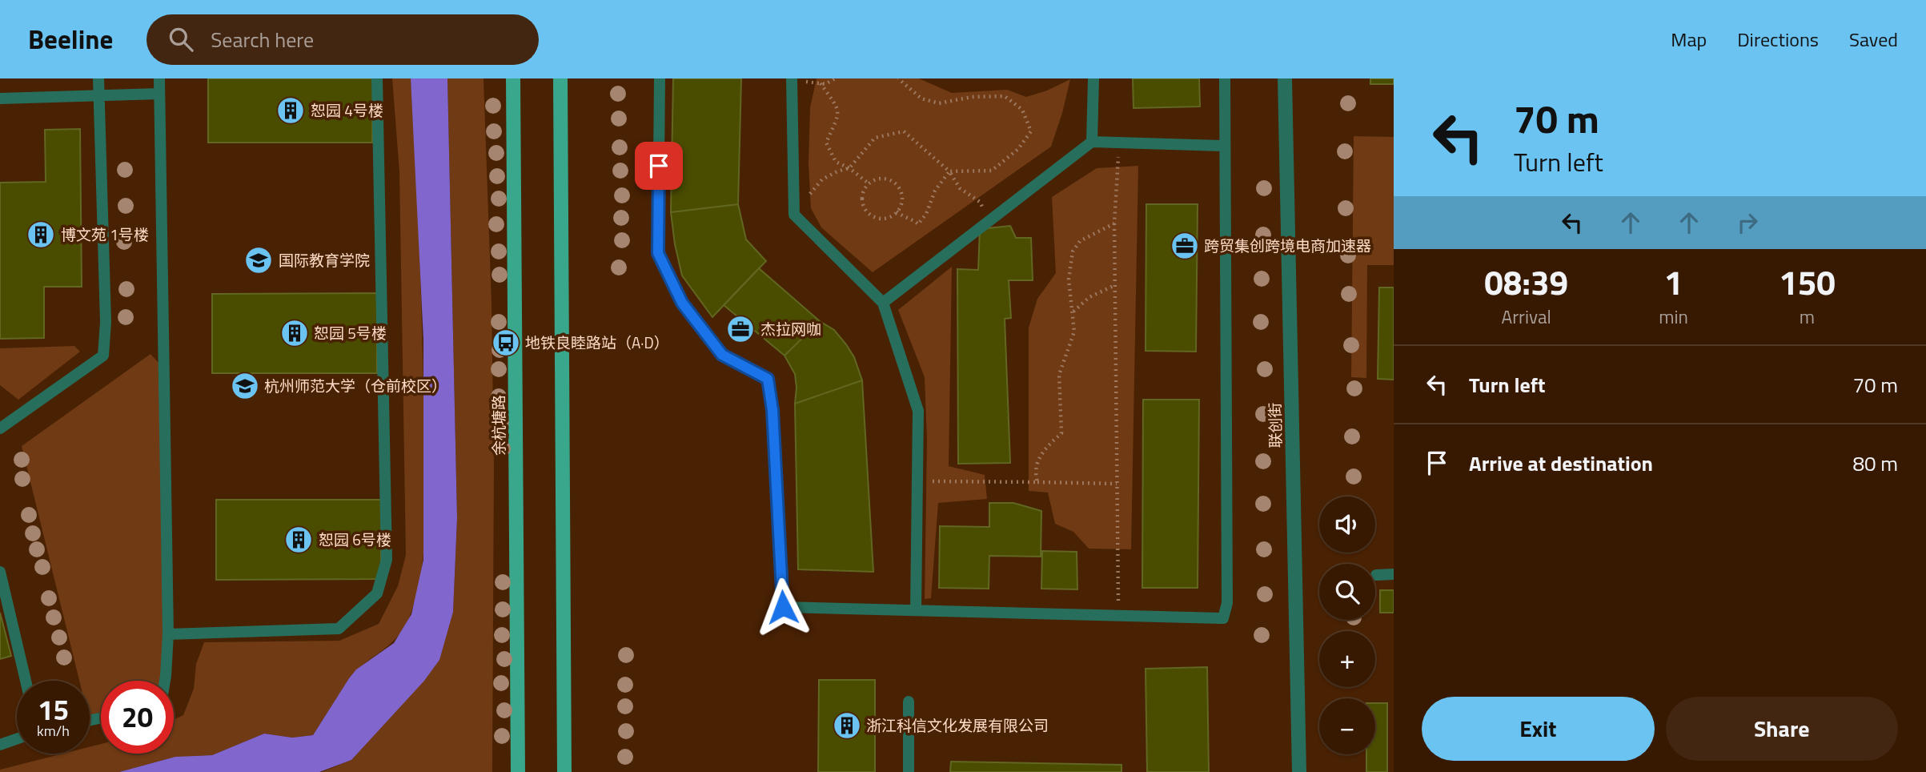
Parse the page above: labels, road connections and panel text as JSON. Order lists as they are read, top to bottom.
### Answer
{
  "streets": {
    "main road": ["余杭塘路"],
    "street": ["联创街"]
  },
  "places": {
    "building": [
      "恕园 4号楼",
      "博文苑 1号楼",
      "恕园 5号楼",
      "恕园 6号楼",
      "浙江科信文化发展有限公司"
    ],
    "office": ["跨贸集创跨境电商加速器", "杰拉网咖"],
    "school or university": ["国际教育学院", "杭州师范大学（仓前校区）"],
    "bus stop": ["地铁良睦路站（A·D）"]
  },
  "page": {
    "header": "Beeline",
    "search": "Search here",
    "nav": ["Map", "Directions", "Saved"],
    "turn": ["70 m", "Turn left"],
    "eta": [
      "08:39",
      "Arrival",
      "1",
      "min",
      "150",
      "m"
    ],
    "list": [
      {
        "name": "Turn left",
        "value": "70 m"
      },
      {
        "name": "Arrive at destination",
        "value": "80 m"
      }
    ],
    "map_buttons": ["+", "−"],
    "speed": "15 km/h",
    "limit": "20",
    "buttons": ["Exit", "Share"]
  }
}
